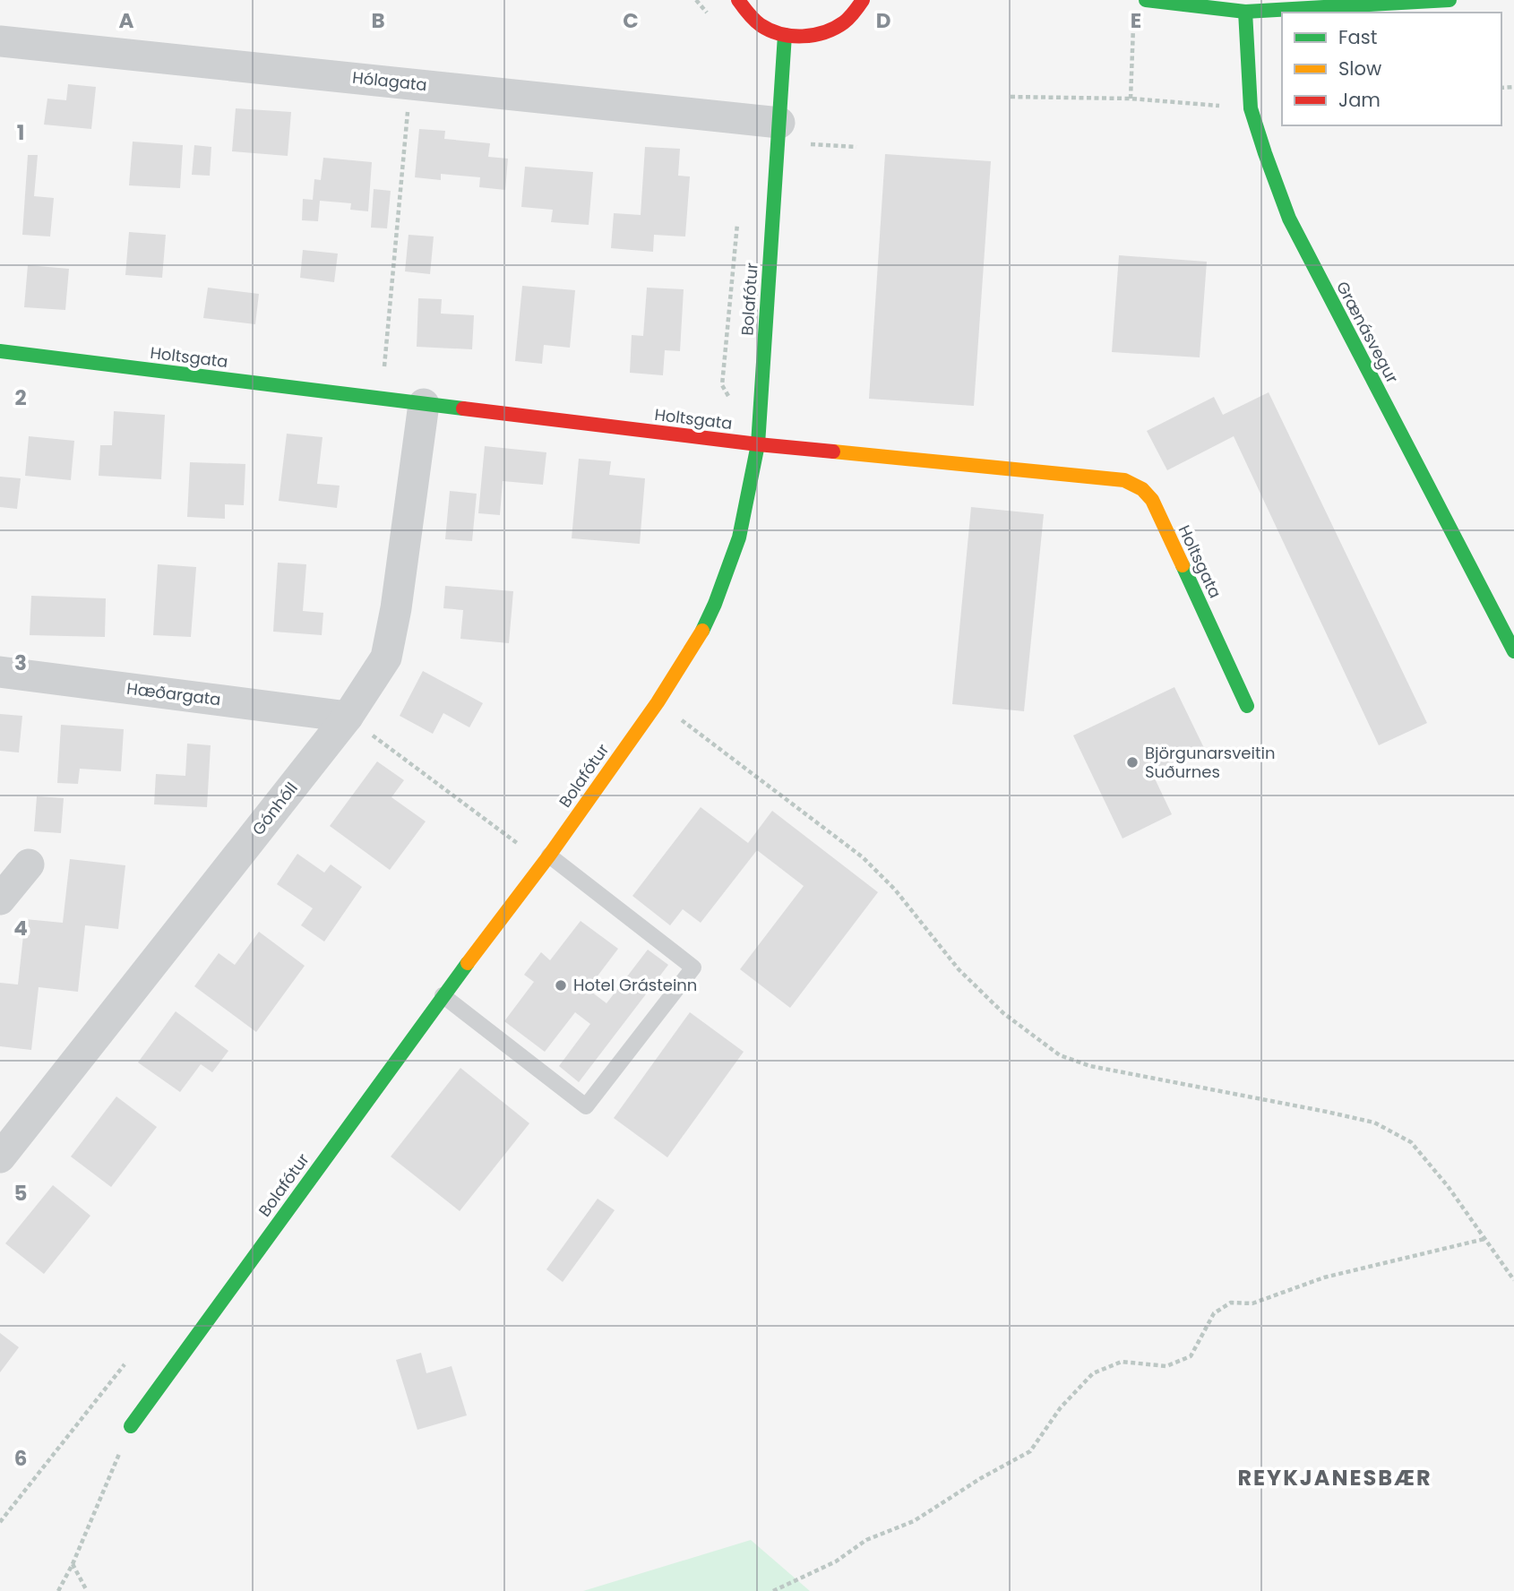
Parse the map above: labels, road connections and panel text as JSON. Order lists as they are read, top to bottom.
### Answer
{
  "streets": {
    "street": [
      "Hólagata",
      "Bolafótur",
      "Grænásvegur",
      "Holtsgata",
      "Hæðargata",
      "Gónhóll"
    ]
  },
  "crossings": [
    ["Hólagata", "Bolafótur"],
    ["Bolafótur", "Holtsgata"],
    ["Holtsgata", "Gónhóll"],
    ["Hæðargata", "Gónhóll"]
  ],
  "districts": ["REYKJANESBÆR"],
  "places": ["Björgunarsveitin Suðurnes", "Hotel Grásteinn"],
  "legend": ["Fast", "Slow", "Jam"],
  "grid": {
    "columns": [
      "A",
      "B",
      "C",
      "D",
      "E"
    ],
    "rows": [
      "1",
      "2",
      "3",
      "4",
      "5",
      "6"
    ]
  }
}
